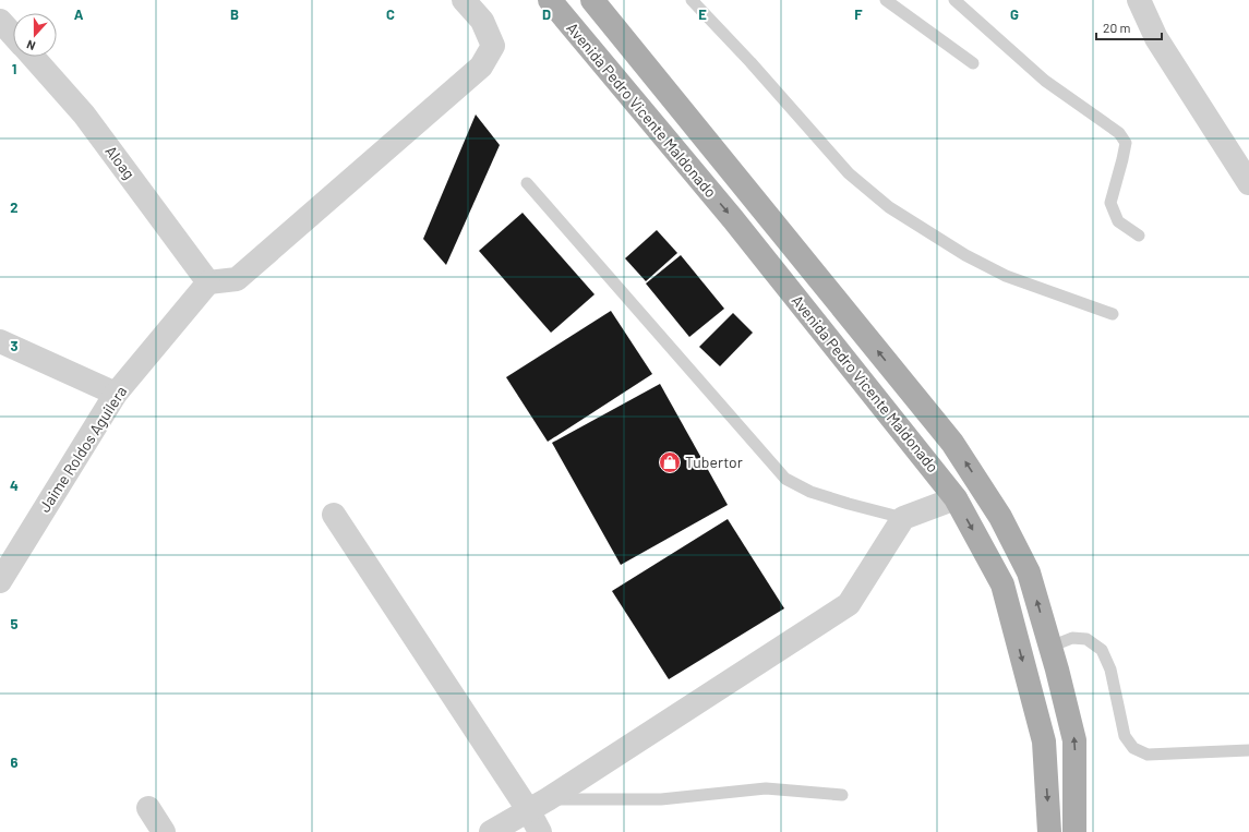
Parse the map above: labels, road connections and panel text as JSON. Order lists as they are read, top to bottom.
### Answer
{
  "streets": {
    "main road": ["Avenida Pedro Vicente Maldonado"],
    "street": ["Aloag", "Jaime Roldos Aguilera"]
  },
  "crossings": [
    ["Aloag", "Jaime Roldos Aguilera"]
  ],
  "places": {
    "shop": ["Tubertor"]
  },
  "scale_bar": "20 m",
  "north": "bottom",
  "grid": {
    "columns": [
      "A",
      "B",
      "C",
      "D",
      "E",
      "F",
      "G"
    ],
    "rows": [
      "1",
      "2",
      "3",
      "4",
      "5",
      "6"
    ]
  }
}
